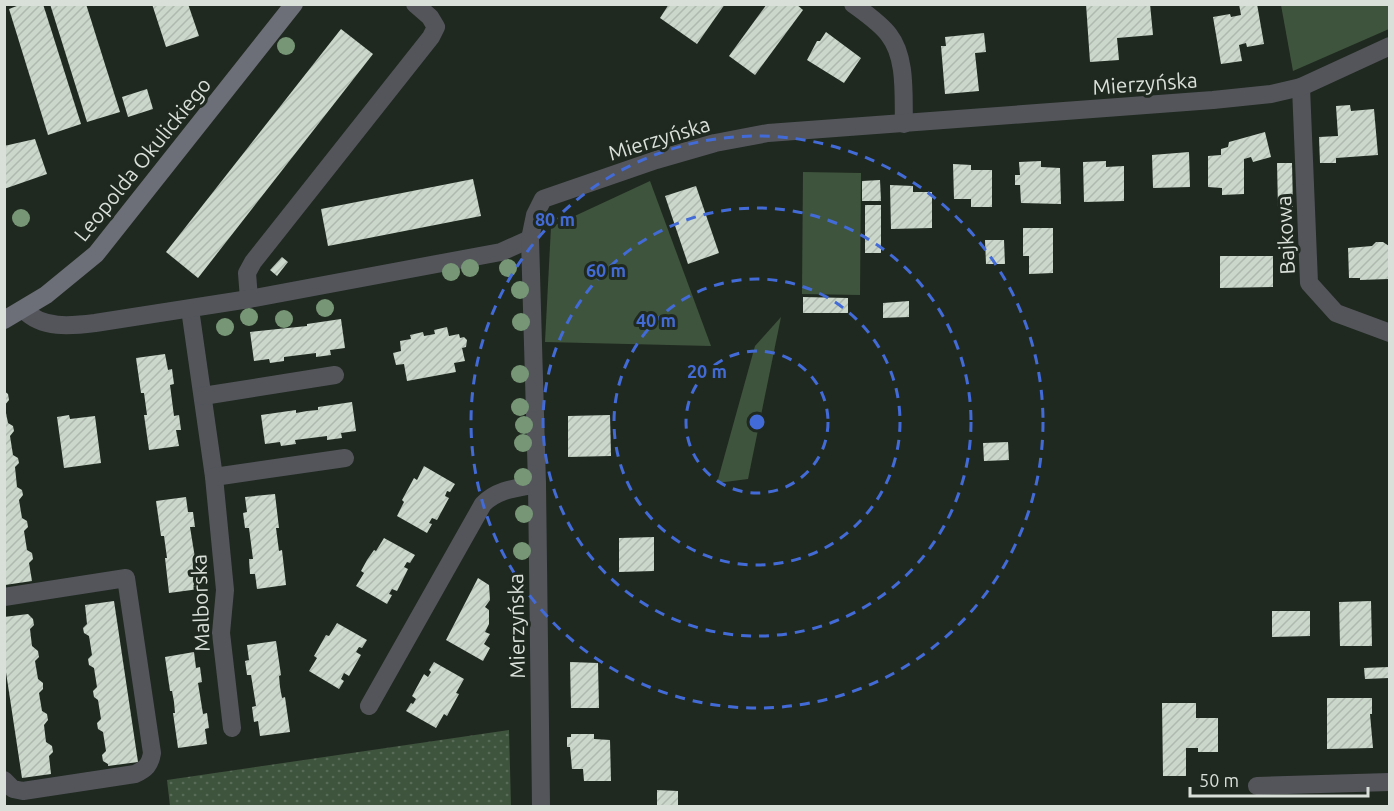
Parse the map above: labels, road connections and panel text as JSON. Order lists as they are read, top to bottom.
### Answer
{
  "streets": {
    "street": [
      "Mierzyńska",
      "Leopolda Okulickiego",
      "Bajkowa",
      "Malborska"
    ]
  },
  "crossings": [
    ["Mierzyńska", "Bajkowa"]
  ],
  "scale_bar": "50 m",
  "rings": [
    "80 m",
    "60 m",
    "40 m",
    "20 m"
  ]
}
